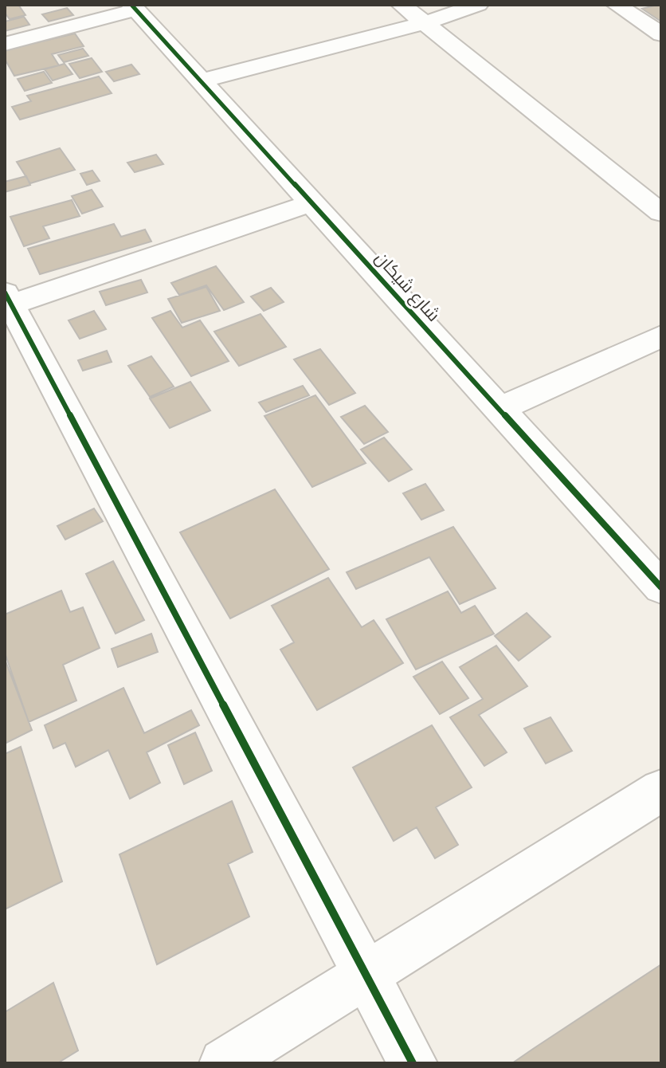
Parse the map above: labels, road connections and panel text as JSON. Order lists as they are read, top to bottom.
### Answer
{
  "streets": {
    "street": ["شارع شيكان"]
  }
}
